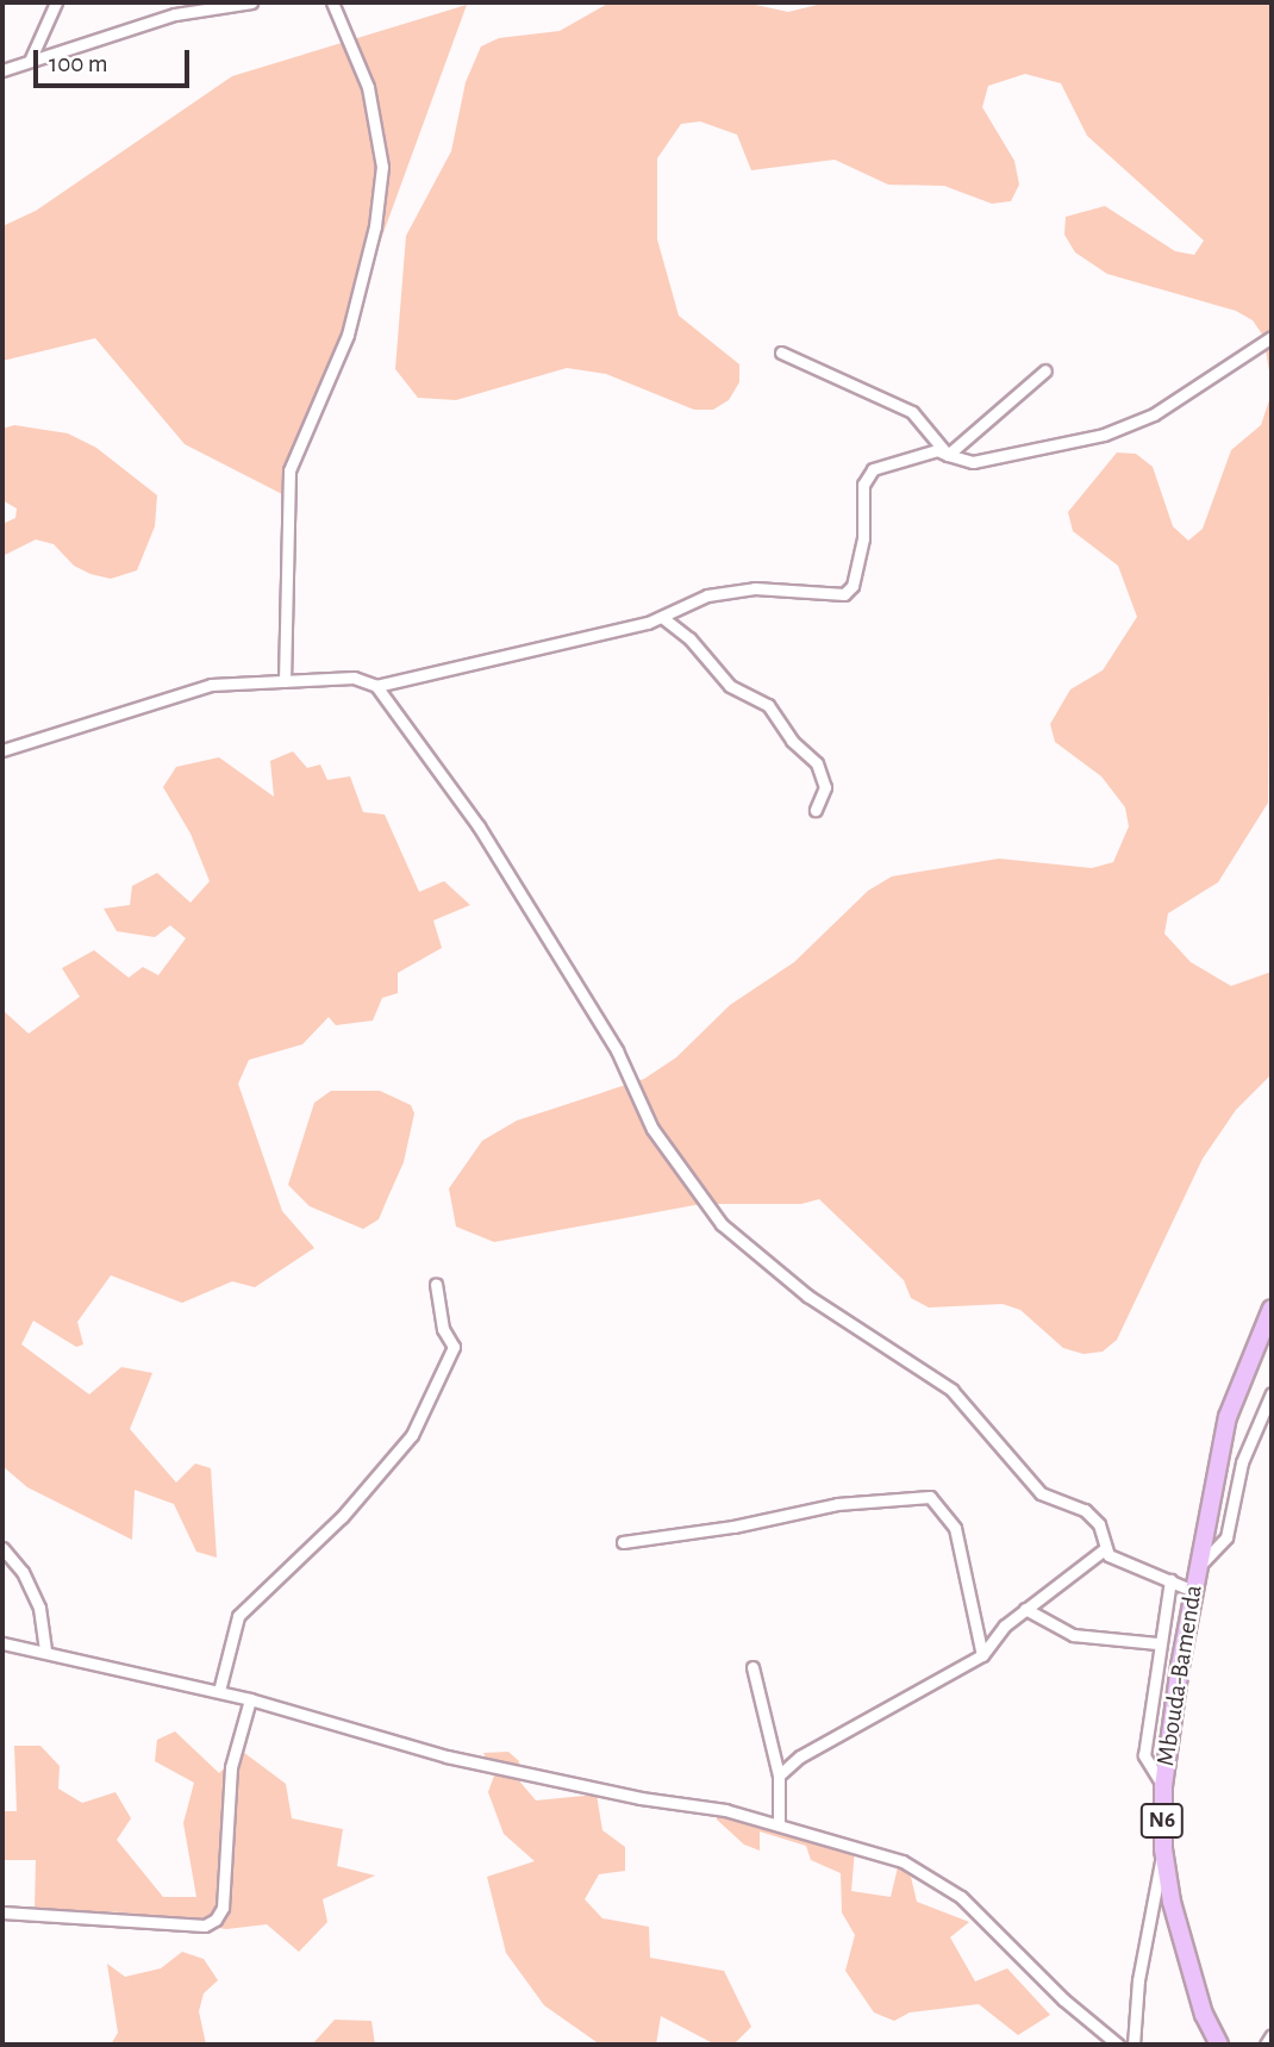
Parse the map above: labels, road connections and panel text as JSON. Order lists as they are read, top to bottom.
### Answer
{
  "streets": {
    "highway": ["Mbouda-Bamenda", "N6"]
  },
  "scale_bar": "100 m"
}
